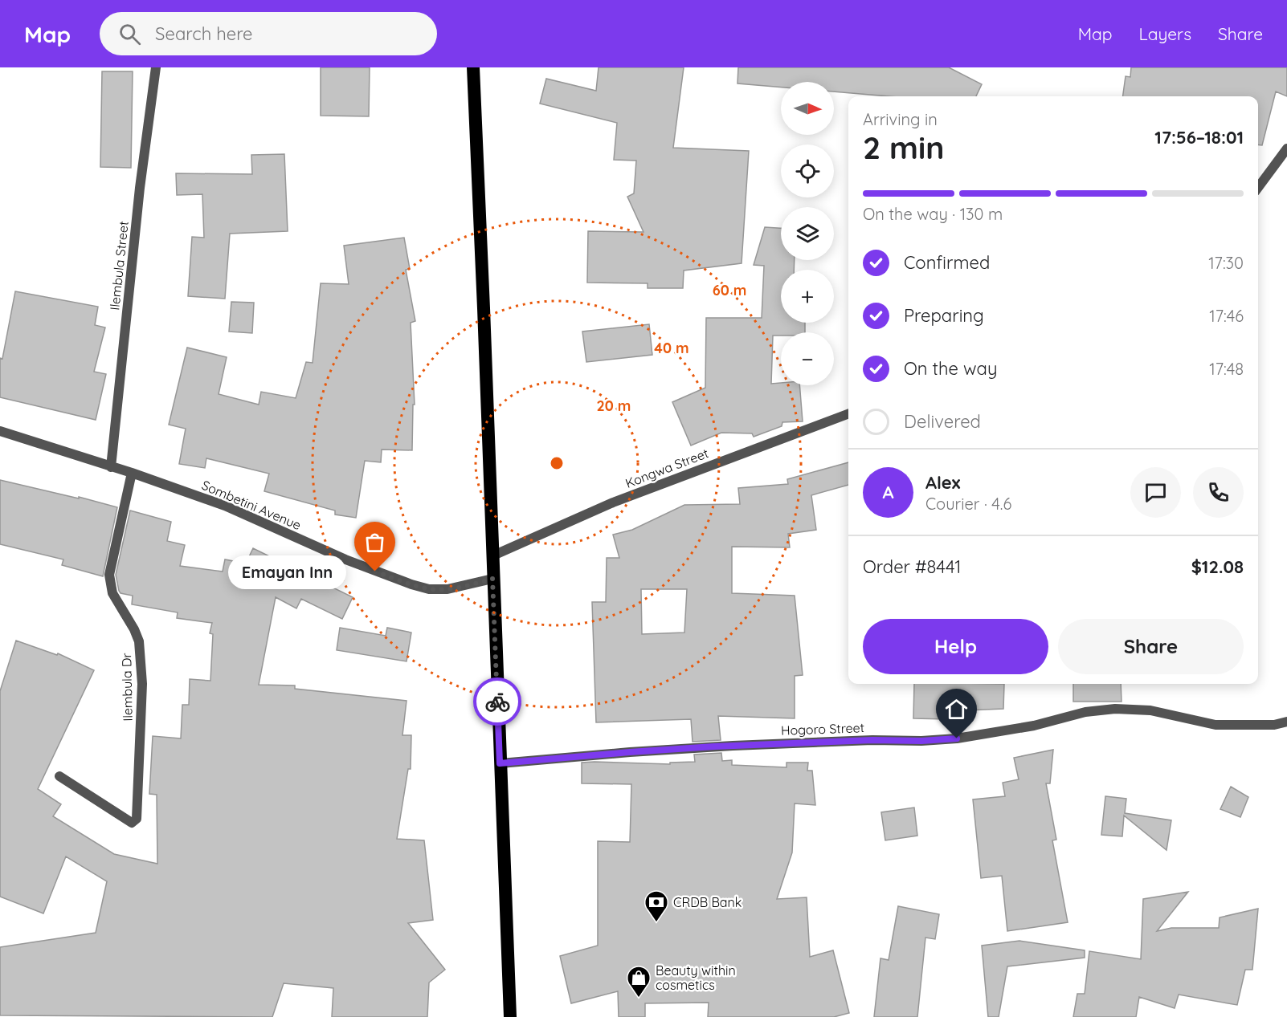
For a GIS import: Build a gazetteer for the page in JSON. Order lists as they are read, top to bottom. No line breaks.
{"streets":{"street":["Ilembula Street","Kongwa Street","Sombetini Avenue","Ilembula Dr","Hogoro Street"]},"crossings":[["Ilembula Street","Sombetini Avenue"],["Sombetini Avenue","Ilembula Dr"]],"places":{"other":["Emayan Inn"],"bank":["CRDB Bank"],"shop":["Beauty within cosmetics"]},"north":"right","page":{"header":"Map","search":"Search here","nav":["Map","Layers","Share"],"map_buttons":["+","−"],"heading":["2 min","Arriving in","17:56–18:01"],"panel":["Alex","Courier · 4.6","Order #8441","$12.08"],"bar":"On the way · 130 m","list":[["Confirmed","17:30"],["Preparing","17:46"],["On the way","17:48"],"Delivered"],"round":"A","bubble":"Emayan Inn","buttons":["Help","Share"]},"rings":["60 m","40 m","20 m"]}
